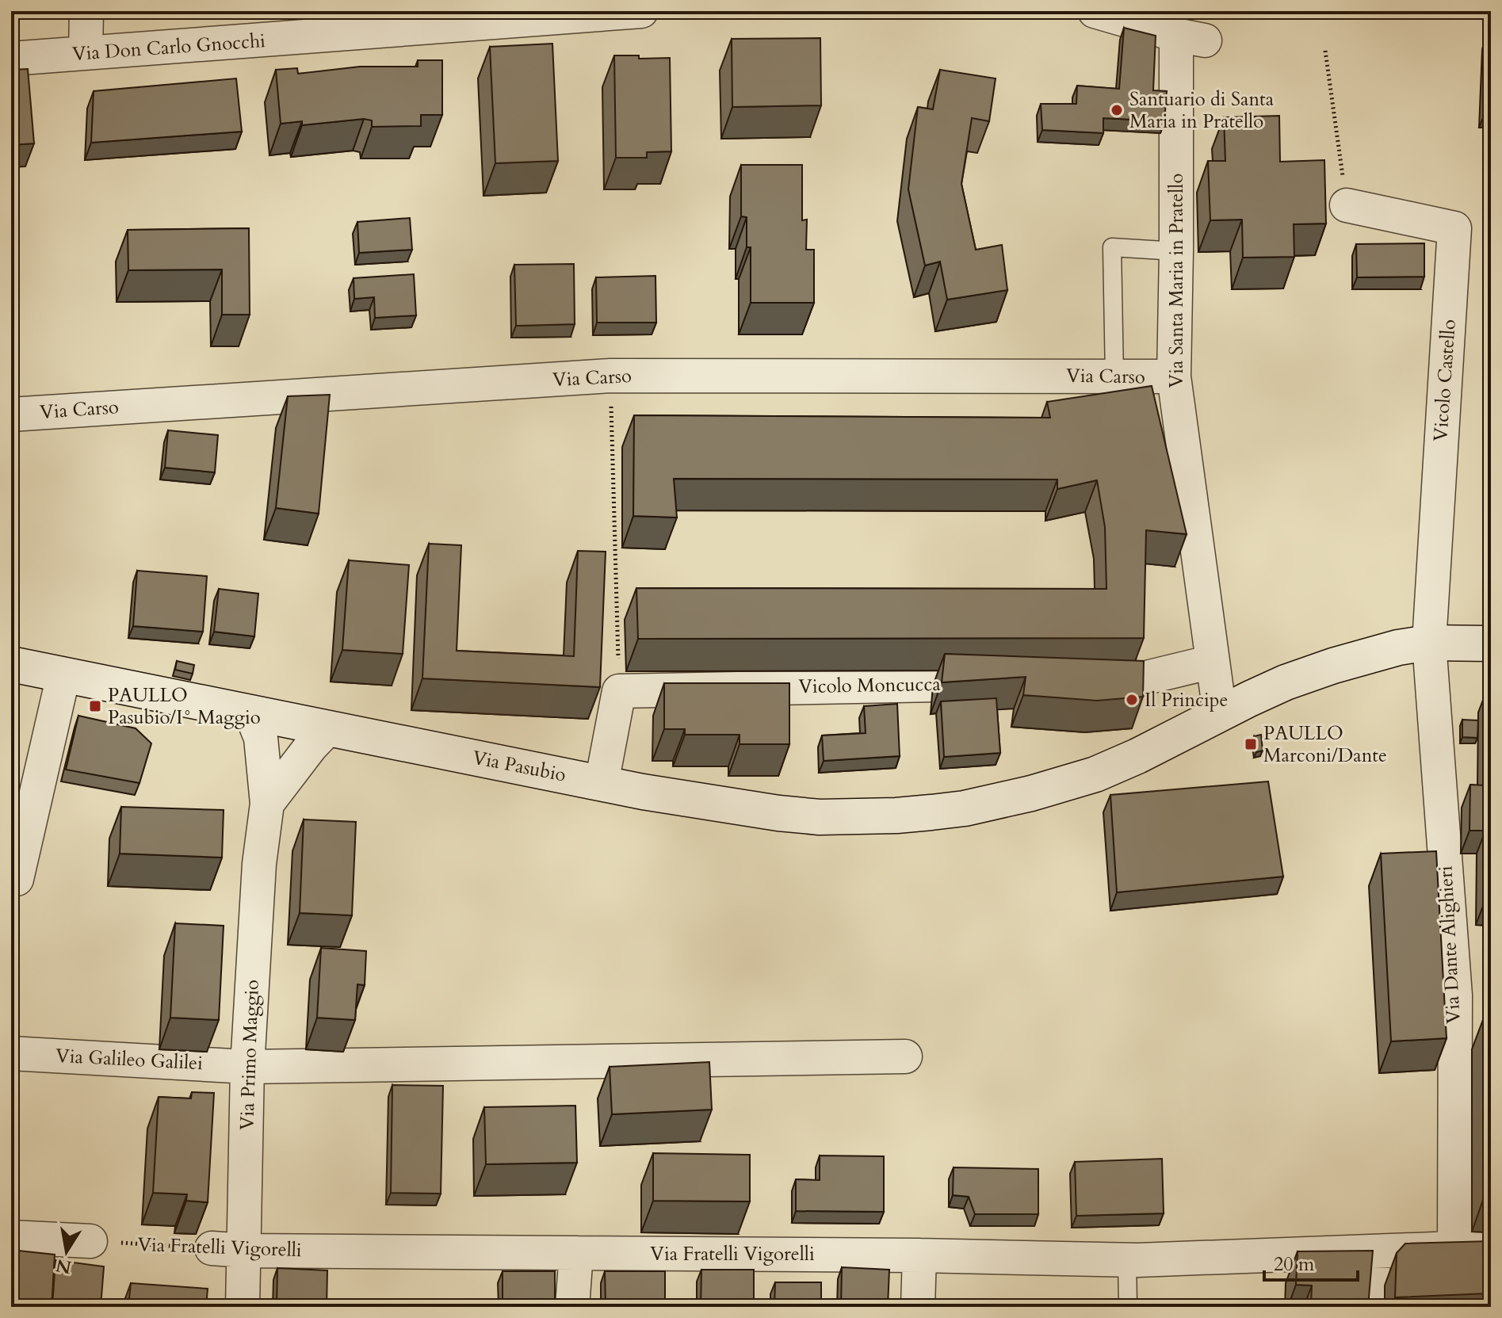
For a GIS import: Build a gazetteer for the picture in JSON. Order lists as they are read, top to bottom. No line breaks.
{"streets":{"street":["Via Don Carlo Gnocchi","Via Santa Maria in Pratello","Via Carso","Vicolo Castello","Vicolo Moncucca","Via Pasubio","Via Dante Alighieri","Via Primo Maggio","Via Galileo Galilei","Via Fratelli Vigorelli"]},"crossings":[["Via Santa Maria in Pratello","Via Carso"],["Via Santa Maria in Pratello","Via Pasubio"],["Vicolo Castello","Via Pasubio"],["Vicolo Castello","Via Dante Alighieri"],["Via Pasubio","Via Dante Alighieri"],["Via Pasubio","Via Primo Maggio"],["Via Dante Alighieri","Via Fratelli Vigorelli"],["Via Primo Maggio","Via Galileo Galilei"],["Via Primo Maggio","Via Fratelli Vigorelli"]],"places":{"other":["Santuario di Santa Maria in Pratello","Il Principe"],"transit":["PAULLO Pasubio/I° Maggio","PAULLO Marconi/Dante"]},"scale_bar":"20 m","north":"bottom"}
